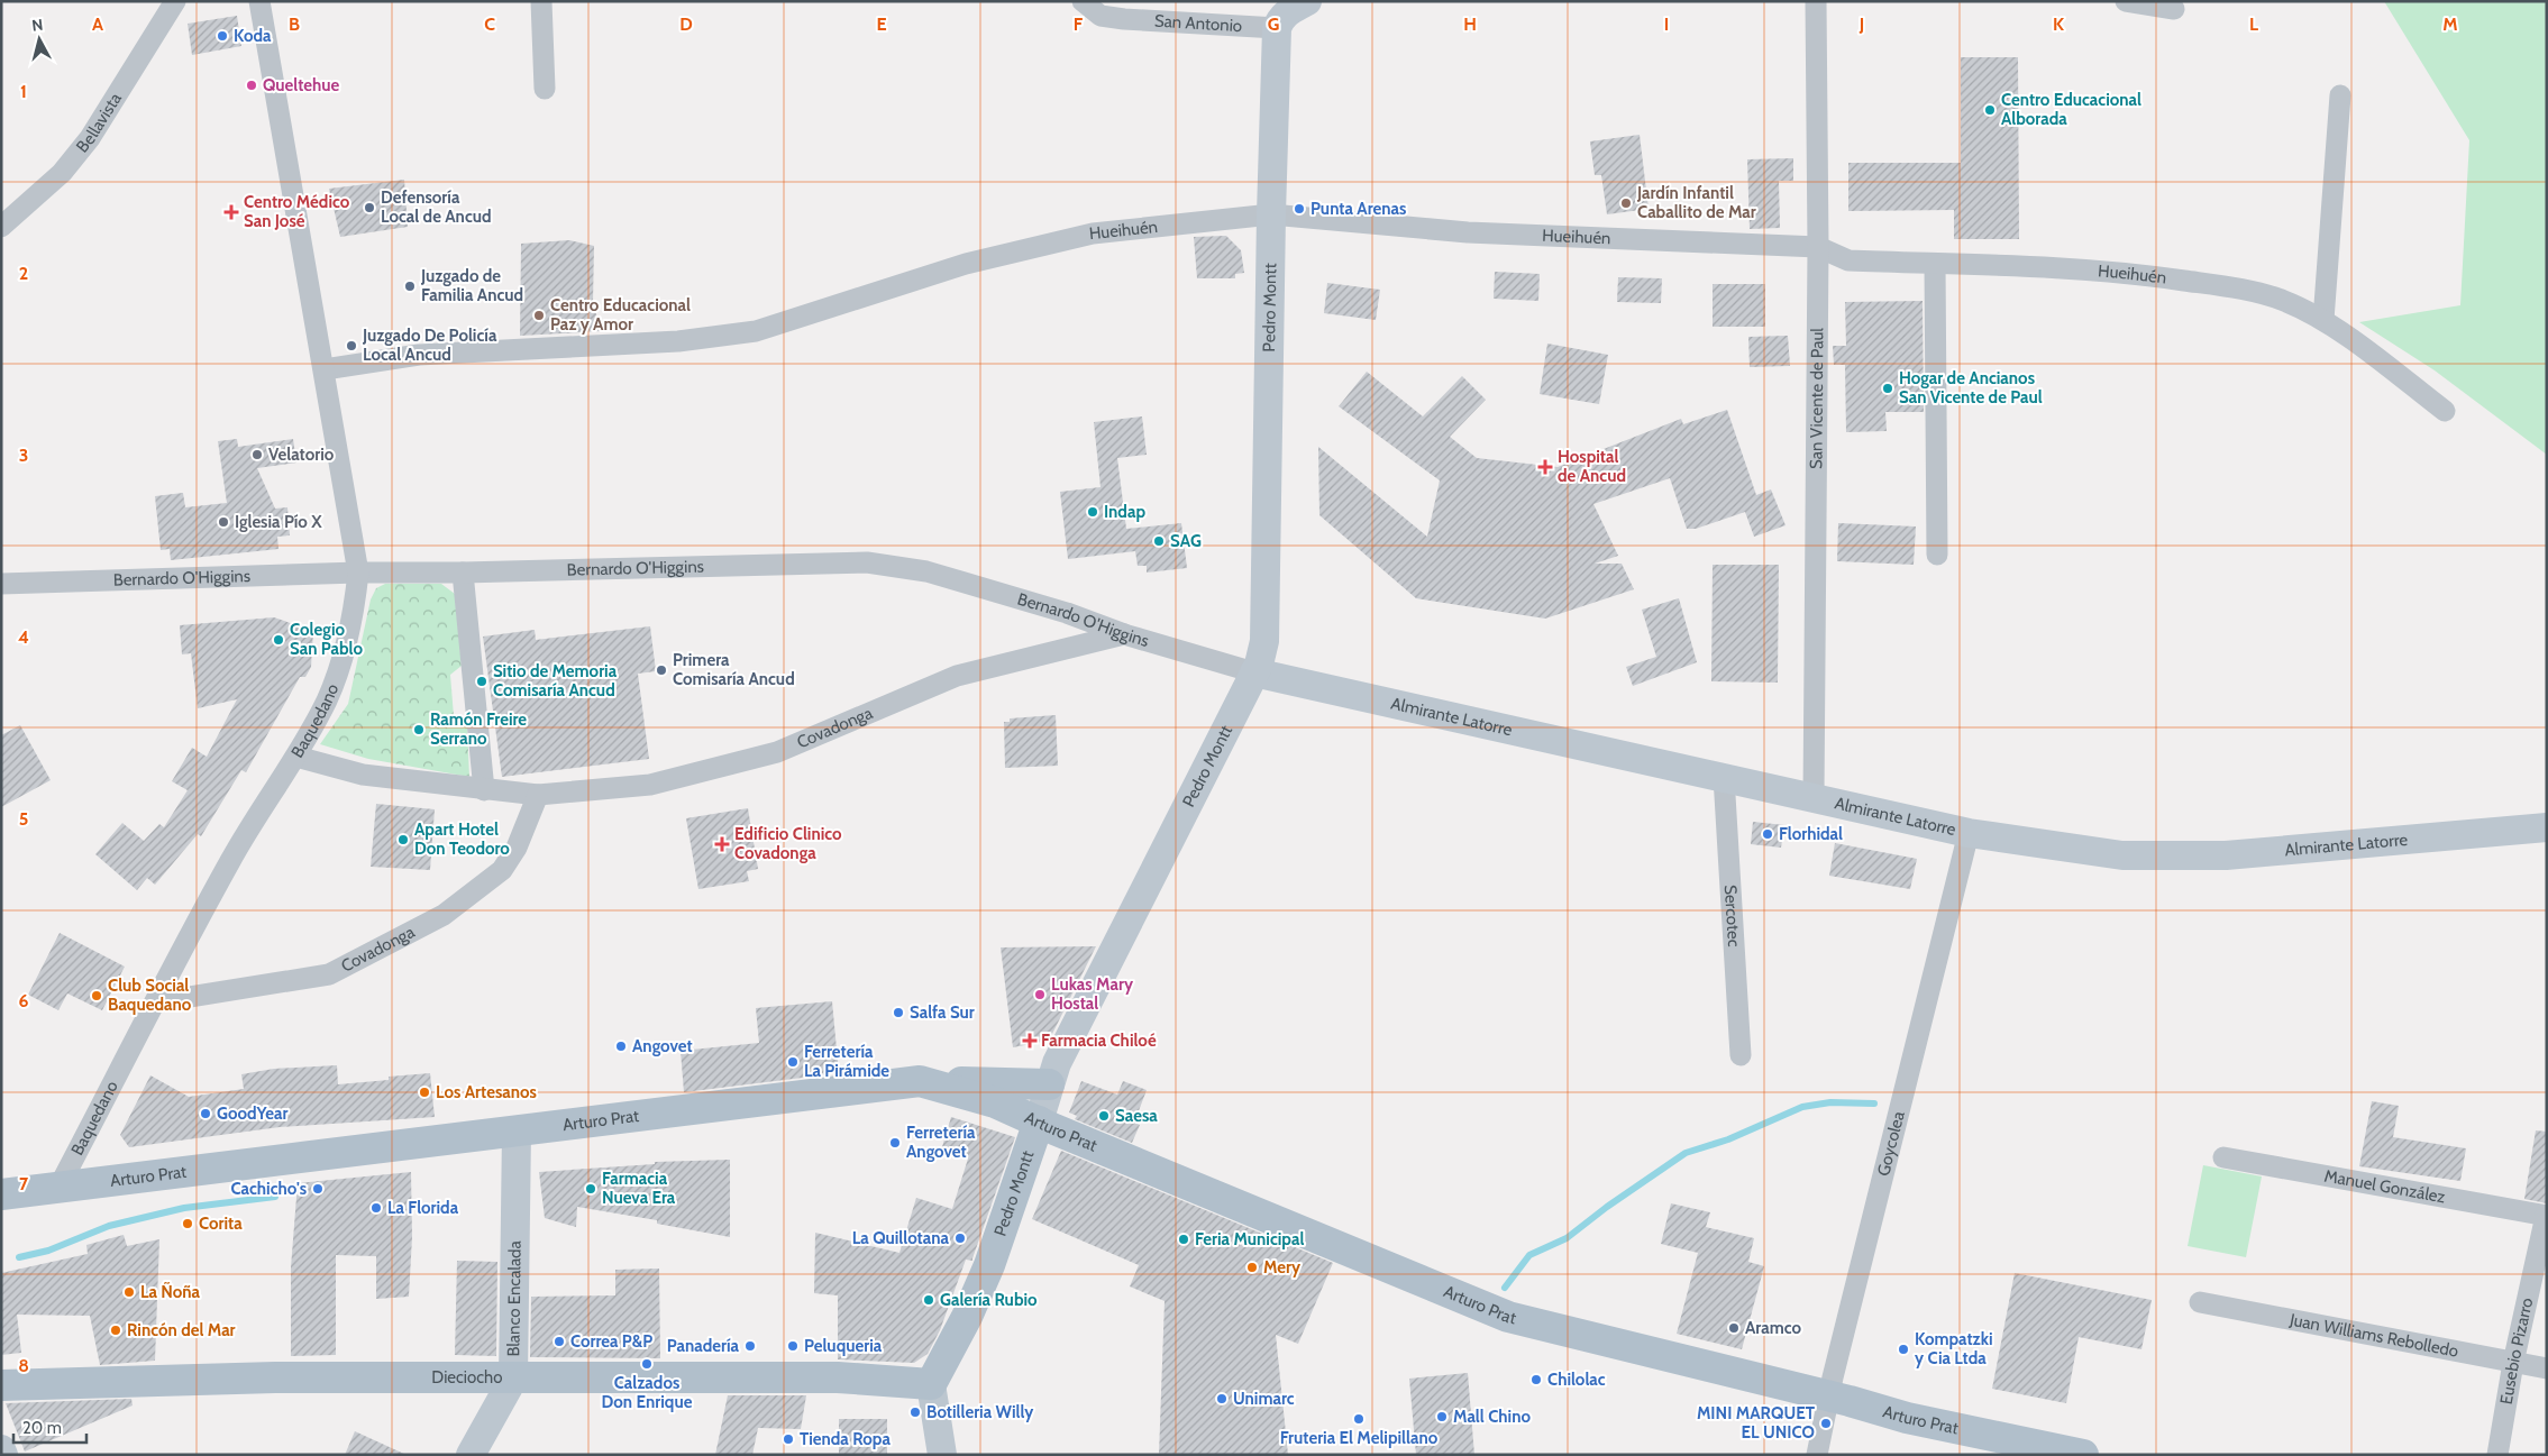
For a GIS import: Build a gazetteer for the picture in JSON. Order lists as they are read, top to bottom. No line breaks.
{"streets":{"main road":["Pedro Montt","Almirante Latorre","Arturo Prat","Blanco Encalada","Dieciocho"],"street":["San Antonio","Bellavista","Hueihuén","San Vicente de Paul","Bernardo O'Higgins","Baquedano","Covadonga","Sercotec","Goycolea","Manuel González","Juan Williams Rebolledo","Eusebio Pizarro"]},"crossings":[["San Antonio","Pedro Montt"],["Hueihuén","Pedro Montt"],["Hueihuén","San Vicente de Paul"],["Hueihuén","Baquedano"],["Pedro Montt","Bernardo O'Higgins"],["Pedro Montt","Almirante Latorre"],["Pedro Montt","Arturo Prat"],["Pedro Montt","Dieciocho"],["San Vicente de Paul","Almirante Latorre"],["Bernardo O'Higgins","Almirante Latorre"],["Bernardo O'Higgins","Baquedano"],["Bernardo O'Higgins","Covadonga"],["Almirante Latorre","Sercotec"],["Almirante Latorre","Goycolea"],["Baquedano","Covadonga"],["Baquedano","Arturo Prat"],["Arturo Prat","Goycolea"],["Arturo Prat","Blanco Encalada"],["Manuel González","Eusebio Pizarro"],["Blanco Encalada","Dieciocho"],["Juan Williams Rebolledo","Eusebio Pizarro"]],"places":{"other":["Koda","Queltehue","Centro Educacional Alborada","Jardín Infantil Caballito de Mar","Defensoría Local de Ancud","Punta Arenas","Juzgado de Familia Ancud","Centro Educacional Paz y Amor","Juzgado De Policía Local Ancud","Hogar de Ancianos San Vicente de Paul","Velatorio","Indap","Iglesia Pío X","SAG","Colegio San Pablo","Primera Comisaría Ancud","Sitio de Memoria Comisaría Ancud","Ramón Freire Serrano","Florhidal","Apart Hotel Don Teodoro","Lukas Mary Hostal","Club Social Baquedano","Salfa Sur","Angovet","Ferretería La Pirámide","Los Artesanos","GoodYear","Saesa","Ferretería Angovet","Cachicho's","Farmacia Nueva Era","La Florida","Corita","La Quillotana","Feria Municipal","Mery","La Ñoña","Galería Rubio","Aramco","Rincón del Mar","Correa P&P","Panadería","Peluqueria","Kompatzki y Cia Ltda","Calzados Don Enrique","Chilolac","Unimarc","Botilleria Willy","Mall Chino","Fruteria El Melipillano","MINI MARQUET EL UNICO","Tienda Ropa"],"health":["Centro Médico San José","Hospital de Ancud","Edificio Clinico Covadonga","Farmacia Chiloé"]},"scale_bar":"20 m","north":"top","grid":{"columns":["A","B","C","D","E","F","G","H","I","J","K","L","M"],"rows":["1","2","3","4","5","6","7","8"]}}
